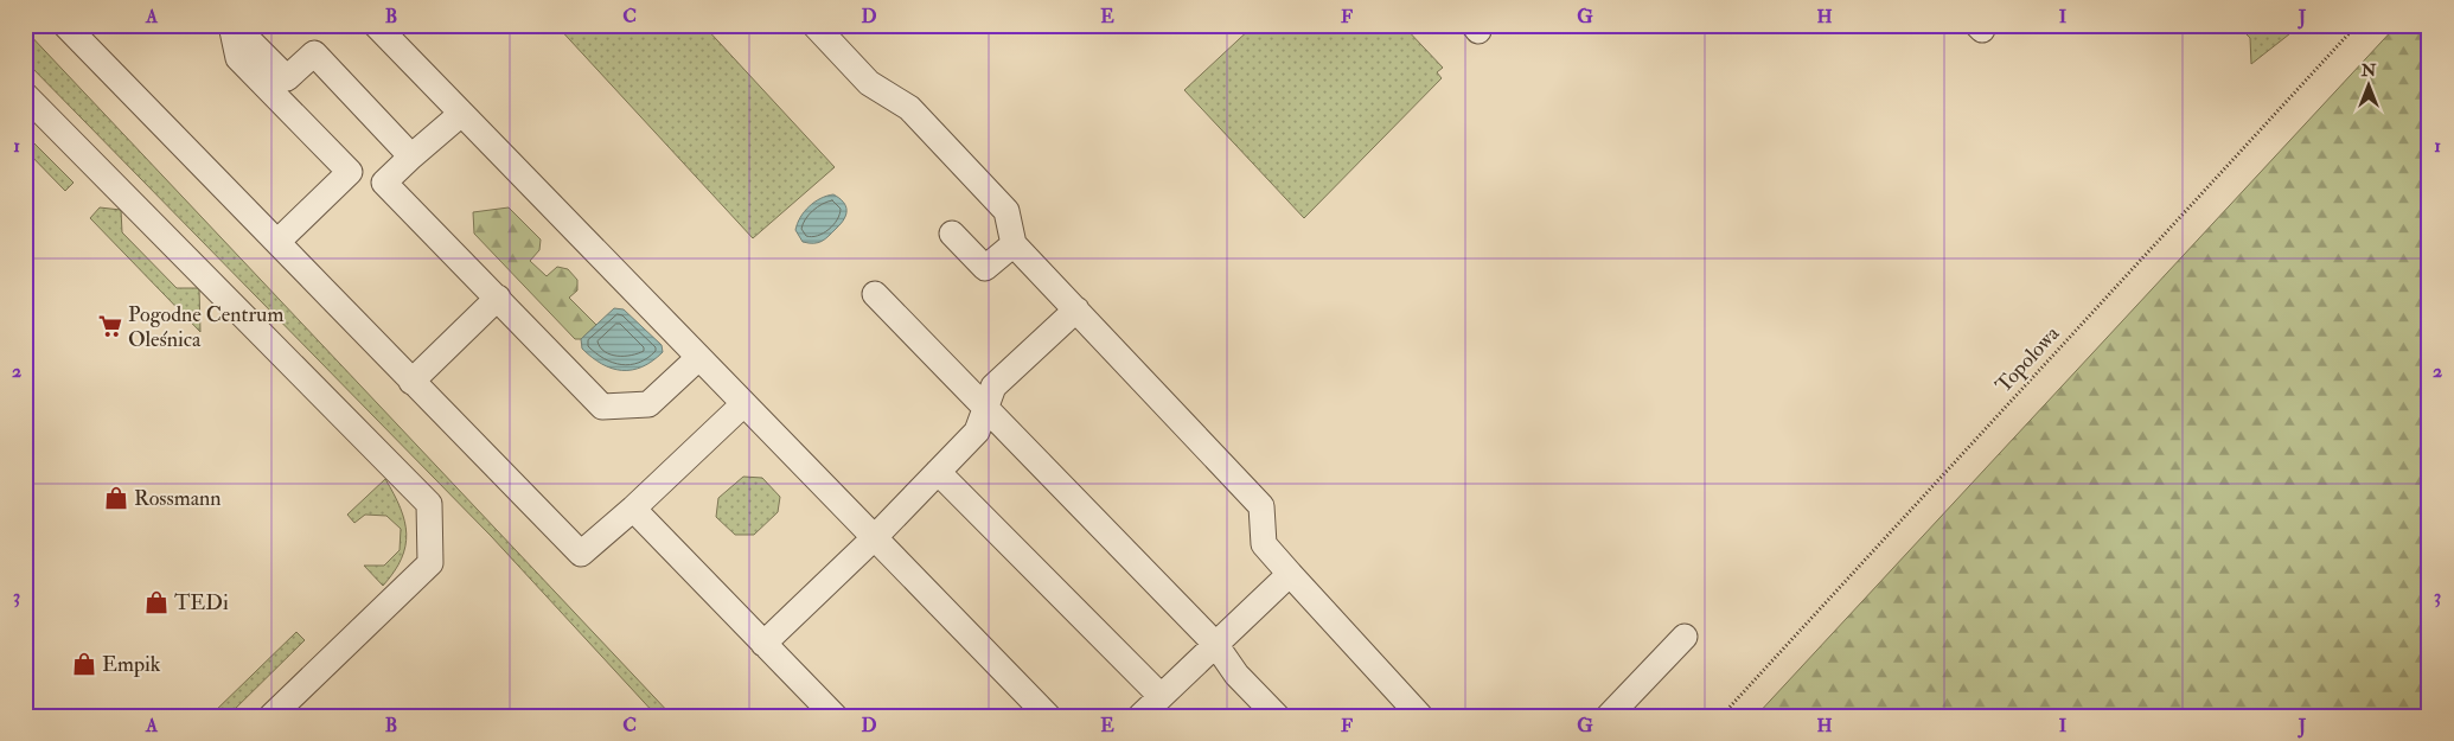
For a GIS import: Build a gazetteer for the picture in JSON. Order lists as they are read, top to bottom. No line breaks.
{"streets":{"path":["Topolowa"]},"places":{"supermarket":["Pogodne Centrum Oleśnica"],"shop":["Rossmann","TEDi","Empik"]},"north":"top","grid":{"columns":["A","B","C","D","E","F","G","H","I","J"],"rows":["1","2","3"]}}
